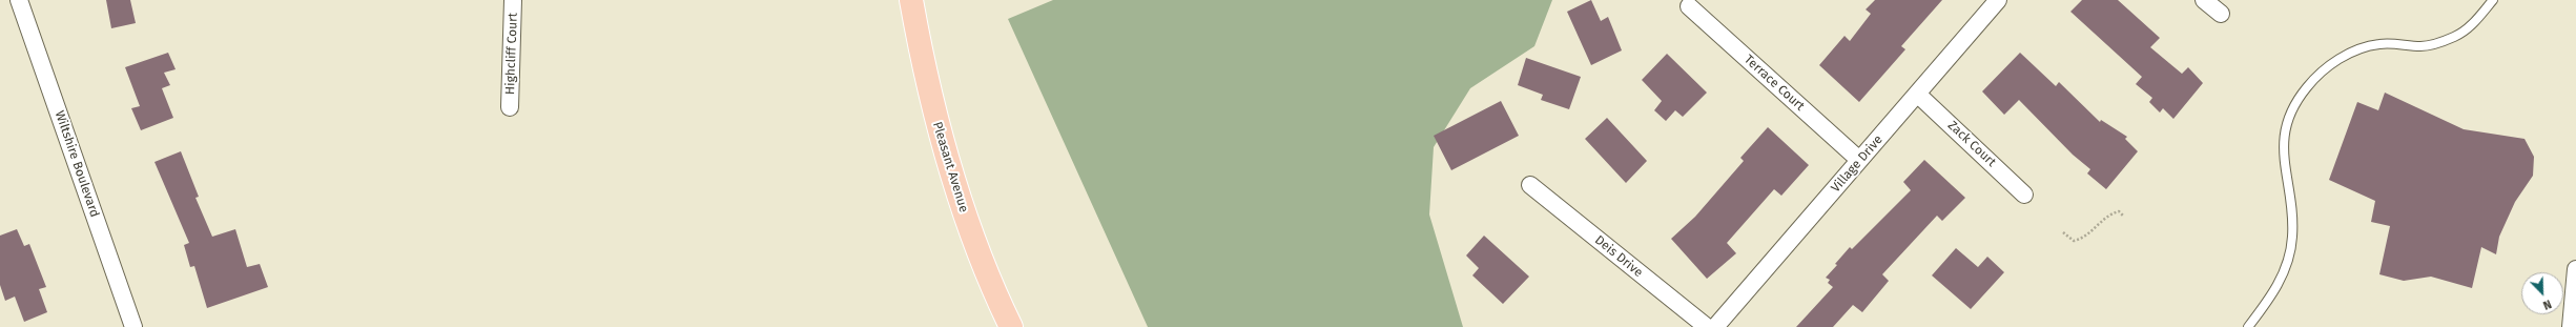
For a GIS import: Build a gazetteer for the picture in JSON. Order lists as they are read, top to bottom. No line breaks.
{"streets":{"main road":["Pleasant Avenue"],"street":["Highcliff Court","Terrace Court","Zack Court","Wiltshire Boulevard","Village Drive","Deis Drive"]},"crossings":[["Terrace Court","Village Drive"],["Zack Court","Village Drive"]],"north":"bottom right"}
